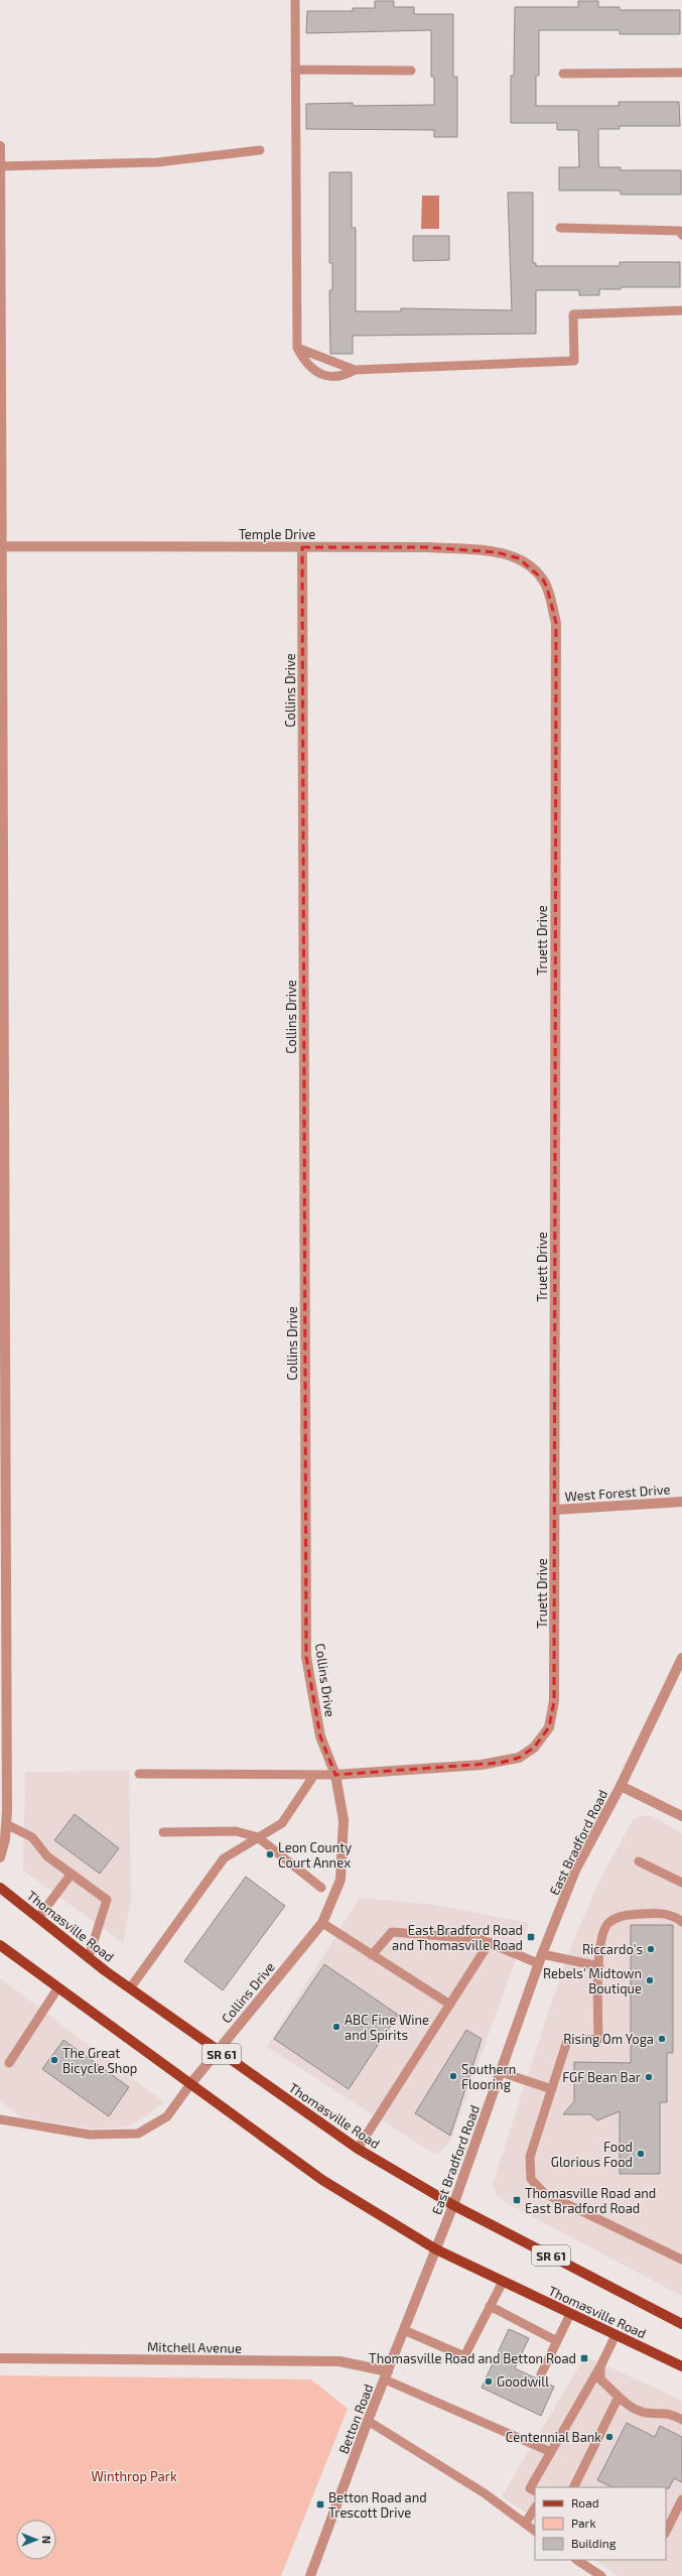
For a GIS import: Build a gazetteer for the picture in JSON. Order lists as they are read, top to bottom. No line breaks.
{"streets":{"main road":["Thomasville Road","SR 61"],"street":["Temple Drive","Collins Drive","Truett Drive","West Forest Drive","East Bradford Road","Mitchell Avenue","Betton Road"]},"crossings":[["Temple Drive","Collins Drive"],["Temple Drive","Truett Drive"],["Collins Drive","Truett Drive"],["Collins Drive","Thomasville Road"],["Truett Drive","West Forest Drive"],["East Bradford Road","Thomasville Road"],["East Bradford Road","Betton Road"],["Thomasville Road","Betton Road"],["Mitchell Avenue","Betton Road"]],"parks":["Winthrop Park"],"places":{"other":["Leon County Court Annex","Riccardo's","Rebels' Midtown Boutique","ABC Fine Wine and Spirits","Rising Om Yoga","The Great Bicycle Shop","Southern Flooring","FGF Bean Bar","Food Glorious Food","Goodwill","Centennial Bank"],"transit":["East Bradford Road and Thomasville Road","Thomasville Road and East Bradford Road","Thomasville Road and Betton Road","Betton Road and Trescott Drive"]},"legend":["Road","Park","Building"],"north":"right"}
